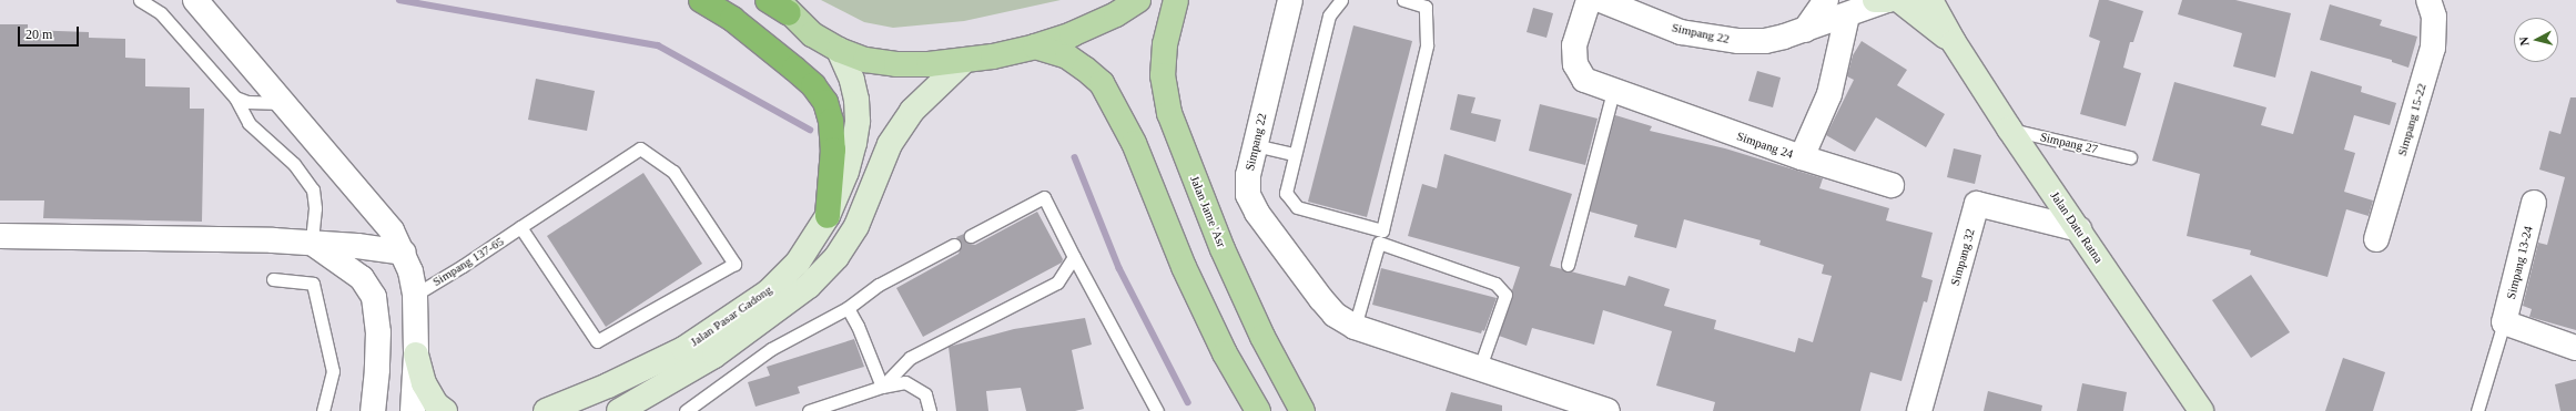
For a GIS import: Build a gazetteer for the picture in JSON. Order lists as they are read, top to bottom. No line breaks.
{"streets":{"main road":["Jalan Jame 'Asr"],"street":["Simpang 22","Simpang 15-22","Simpang 24","Jalan Datu Ratna","Simpang 32","Simpang 13-24","Jalan Pasar Gadong"],"lane":["Simpang 27","Simpang 137-65"]},"crossings":[["Simpang 22","Simpang 24"],["Simpang 27","Jalan Datu Ratna"],["Jalan Datu Ratna","Simpang 32"]],"scale_bar":"20 m","north":"left"}
